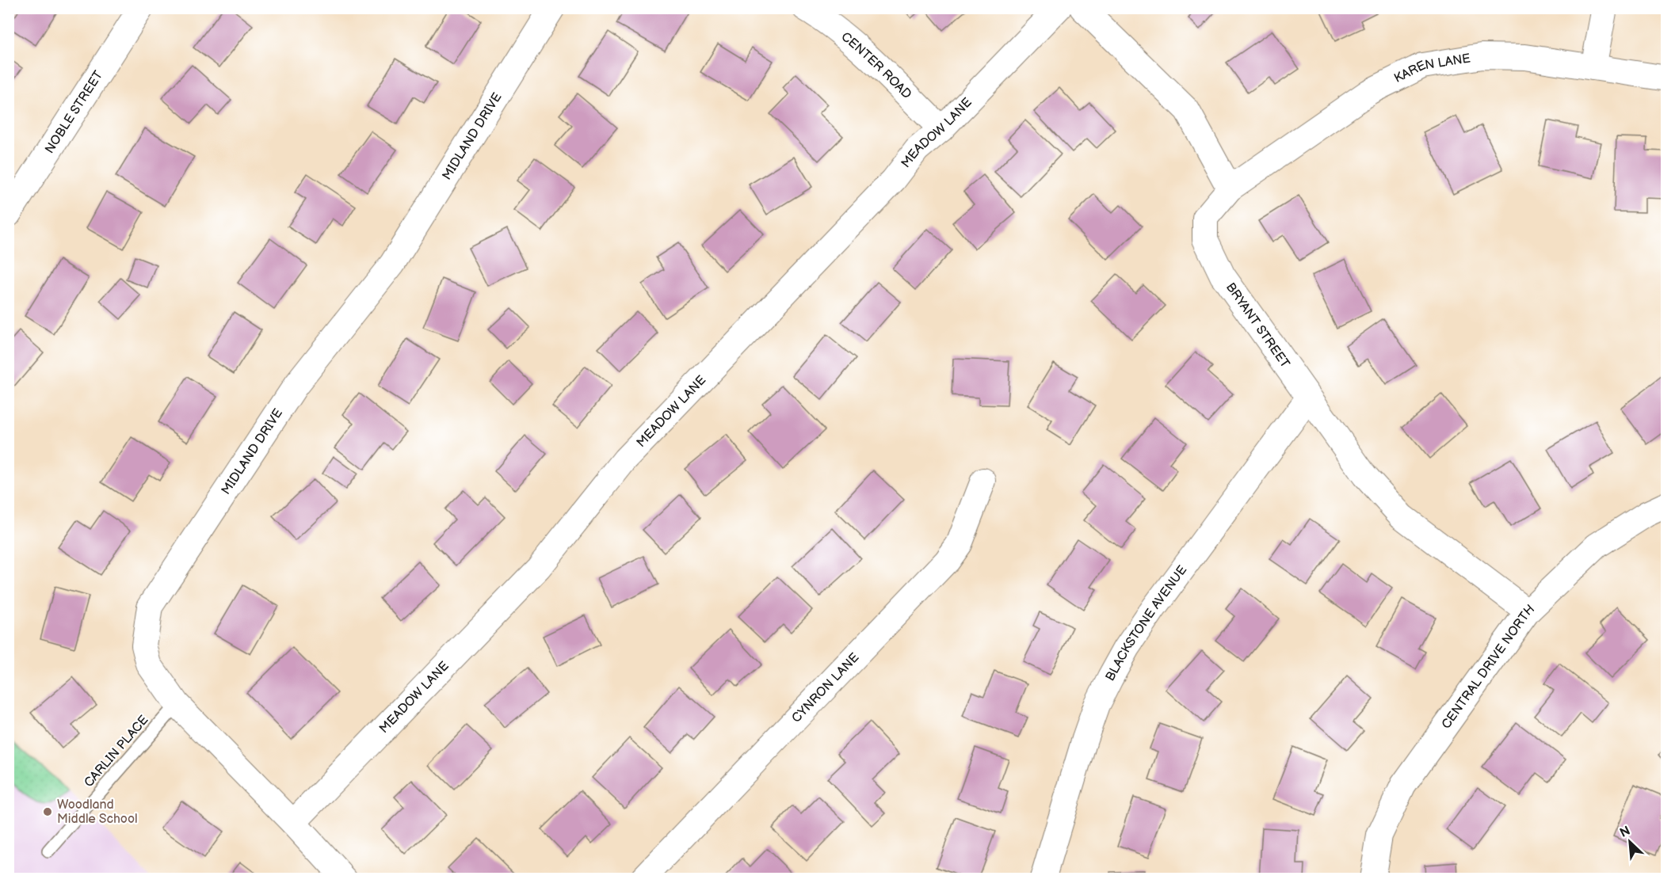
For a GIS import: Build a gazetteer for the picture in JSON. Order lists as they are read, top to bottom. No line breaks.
{"streets":{"street":["CENTER ROAD","KAREN LANE","NOBLE STREET","MEADOW LANE","MIDLAND DRIVE","BRYANT STREET","BLACKSTONE AVENUE","CENTRAL DRIVE NORTH","CYNRON LANE"],"lane":["CARLIN PLACE"]},"crossings":[["CENTER ROAD","MEADOW LANE"],["KAREN LANE","BRYANT STREET"],["MEADOW LANE","MIDLAND DRIVE"],["MIDLAND DRIVE","CARLIN PLACE"],["BRYANT STREET","BLACKSTONE AVENUE"],["BRYANT STREET","CENTRAL DRIVE NORTH"]],"places":["Woodland Middle School"],"north":"top left"}
